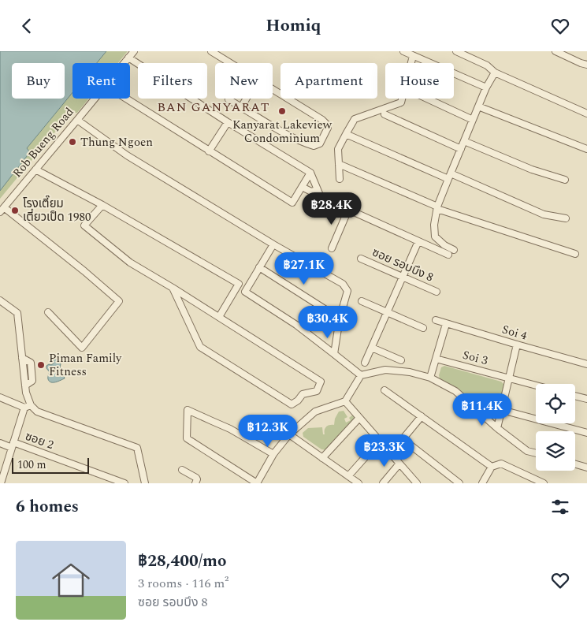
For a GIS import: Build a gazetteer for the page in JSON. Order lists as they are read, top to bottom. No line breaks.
{"streets":{"street":["Rob Bueng Road","ซอย รอบบึง 8","Soi 4","Soi 3","ซอย 2"]},"districts":["BAN GANYARAT"],"places":["Kanyarat Lakeview Condominium","Thung Ngoen","โรงเตี๊ยม เตี๋ยวเป็ด 1980","Piman Family Fitness"],"scale_bar":"100 m","page":{"header":"Homiq","chip":["Buy","Rent","Filters","New","Apartment","House"],"price":["฿28.4K","฿27.1K","฿30.4K","฿11.4K","฿12.3K","฿23.3K"],"scale":"100 m","heading":"6 homes","list":[{"name":"฿28,400/mo","note":"3 rooms · 116 m² · ซอย รอบบึง 8"}]}}
